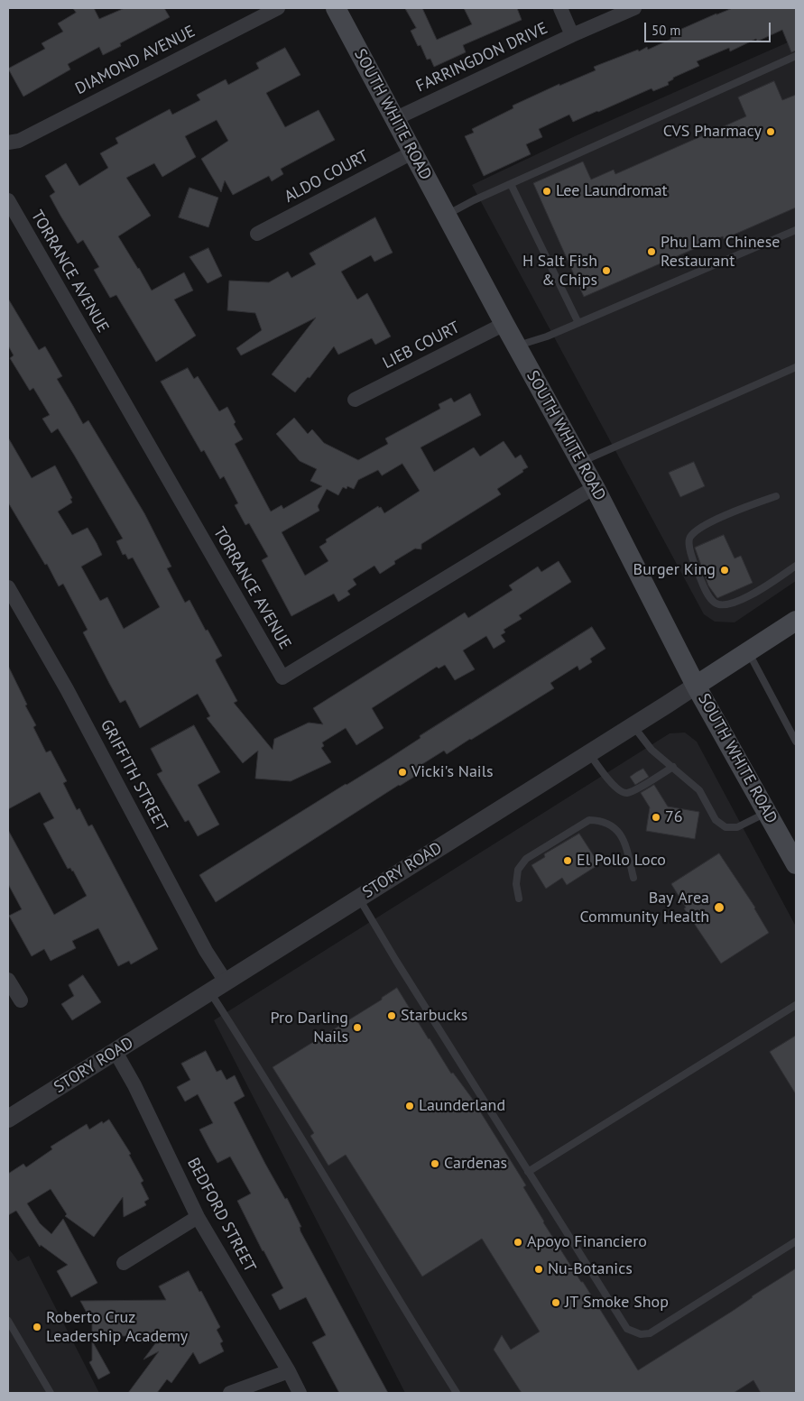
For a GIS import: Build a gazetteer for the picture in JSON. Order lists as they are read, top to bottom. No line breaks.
{"streets":{"main road":["SOUTH WHITE ROAD","STORY ROAD"],"street":["FARRINGDON DRIVE","DIAMOND AVENUE","ALDO COURT","TORRANCE AVENUE","LIEB COURT","GRIFFITH STREET","BEDFORD STREET"]},"crossings":[["FARRINGDON DRIVE","SOUTH WHITE ROAD"],["SOUTH WHITE ROAD","ALDO COURT"],["SOUTH WHITE ROAD","TORRANCE AVENUE"],["SOUTH WHITE ROAD","LIEB COURT"],["SOUTH WHITE ROAD","STORY ROAD"],["GRIFFITH STREET","STORY ROAD"],["STORY ROAD","BEDFORD STREET"]],"places":["CVS Pharmacy","Lee Laundromat","Phu Lam Chinese Restaurant","H Salt Fish & Chips","Burger King","Vicki's Nails","76","El Pollo Loco","Bay Area Community Health","Starbucks","Pro Darling Nails","Launderland","Cardenas","Apoyo Financiero","Nu-Botanics","JT Smoke Shop","Roberto Cruz Leadership Academy"],"scale_bar":"50 m"}
